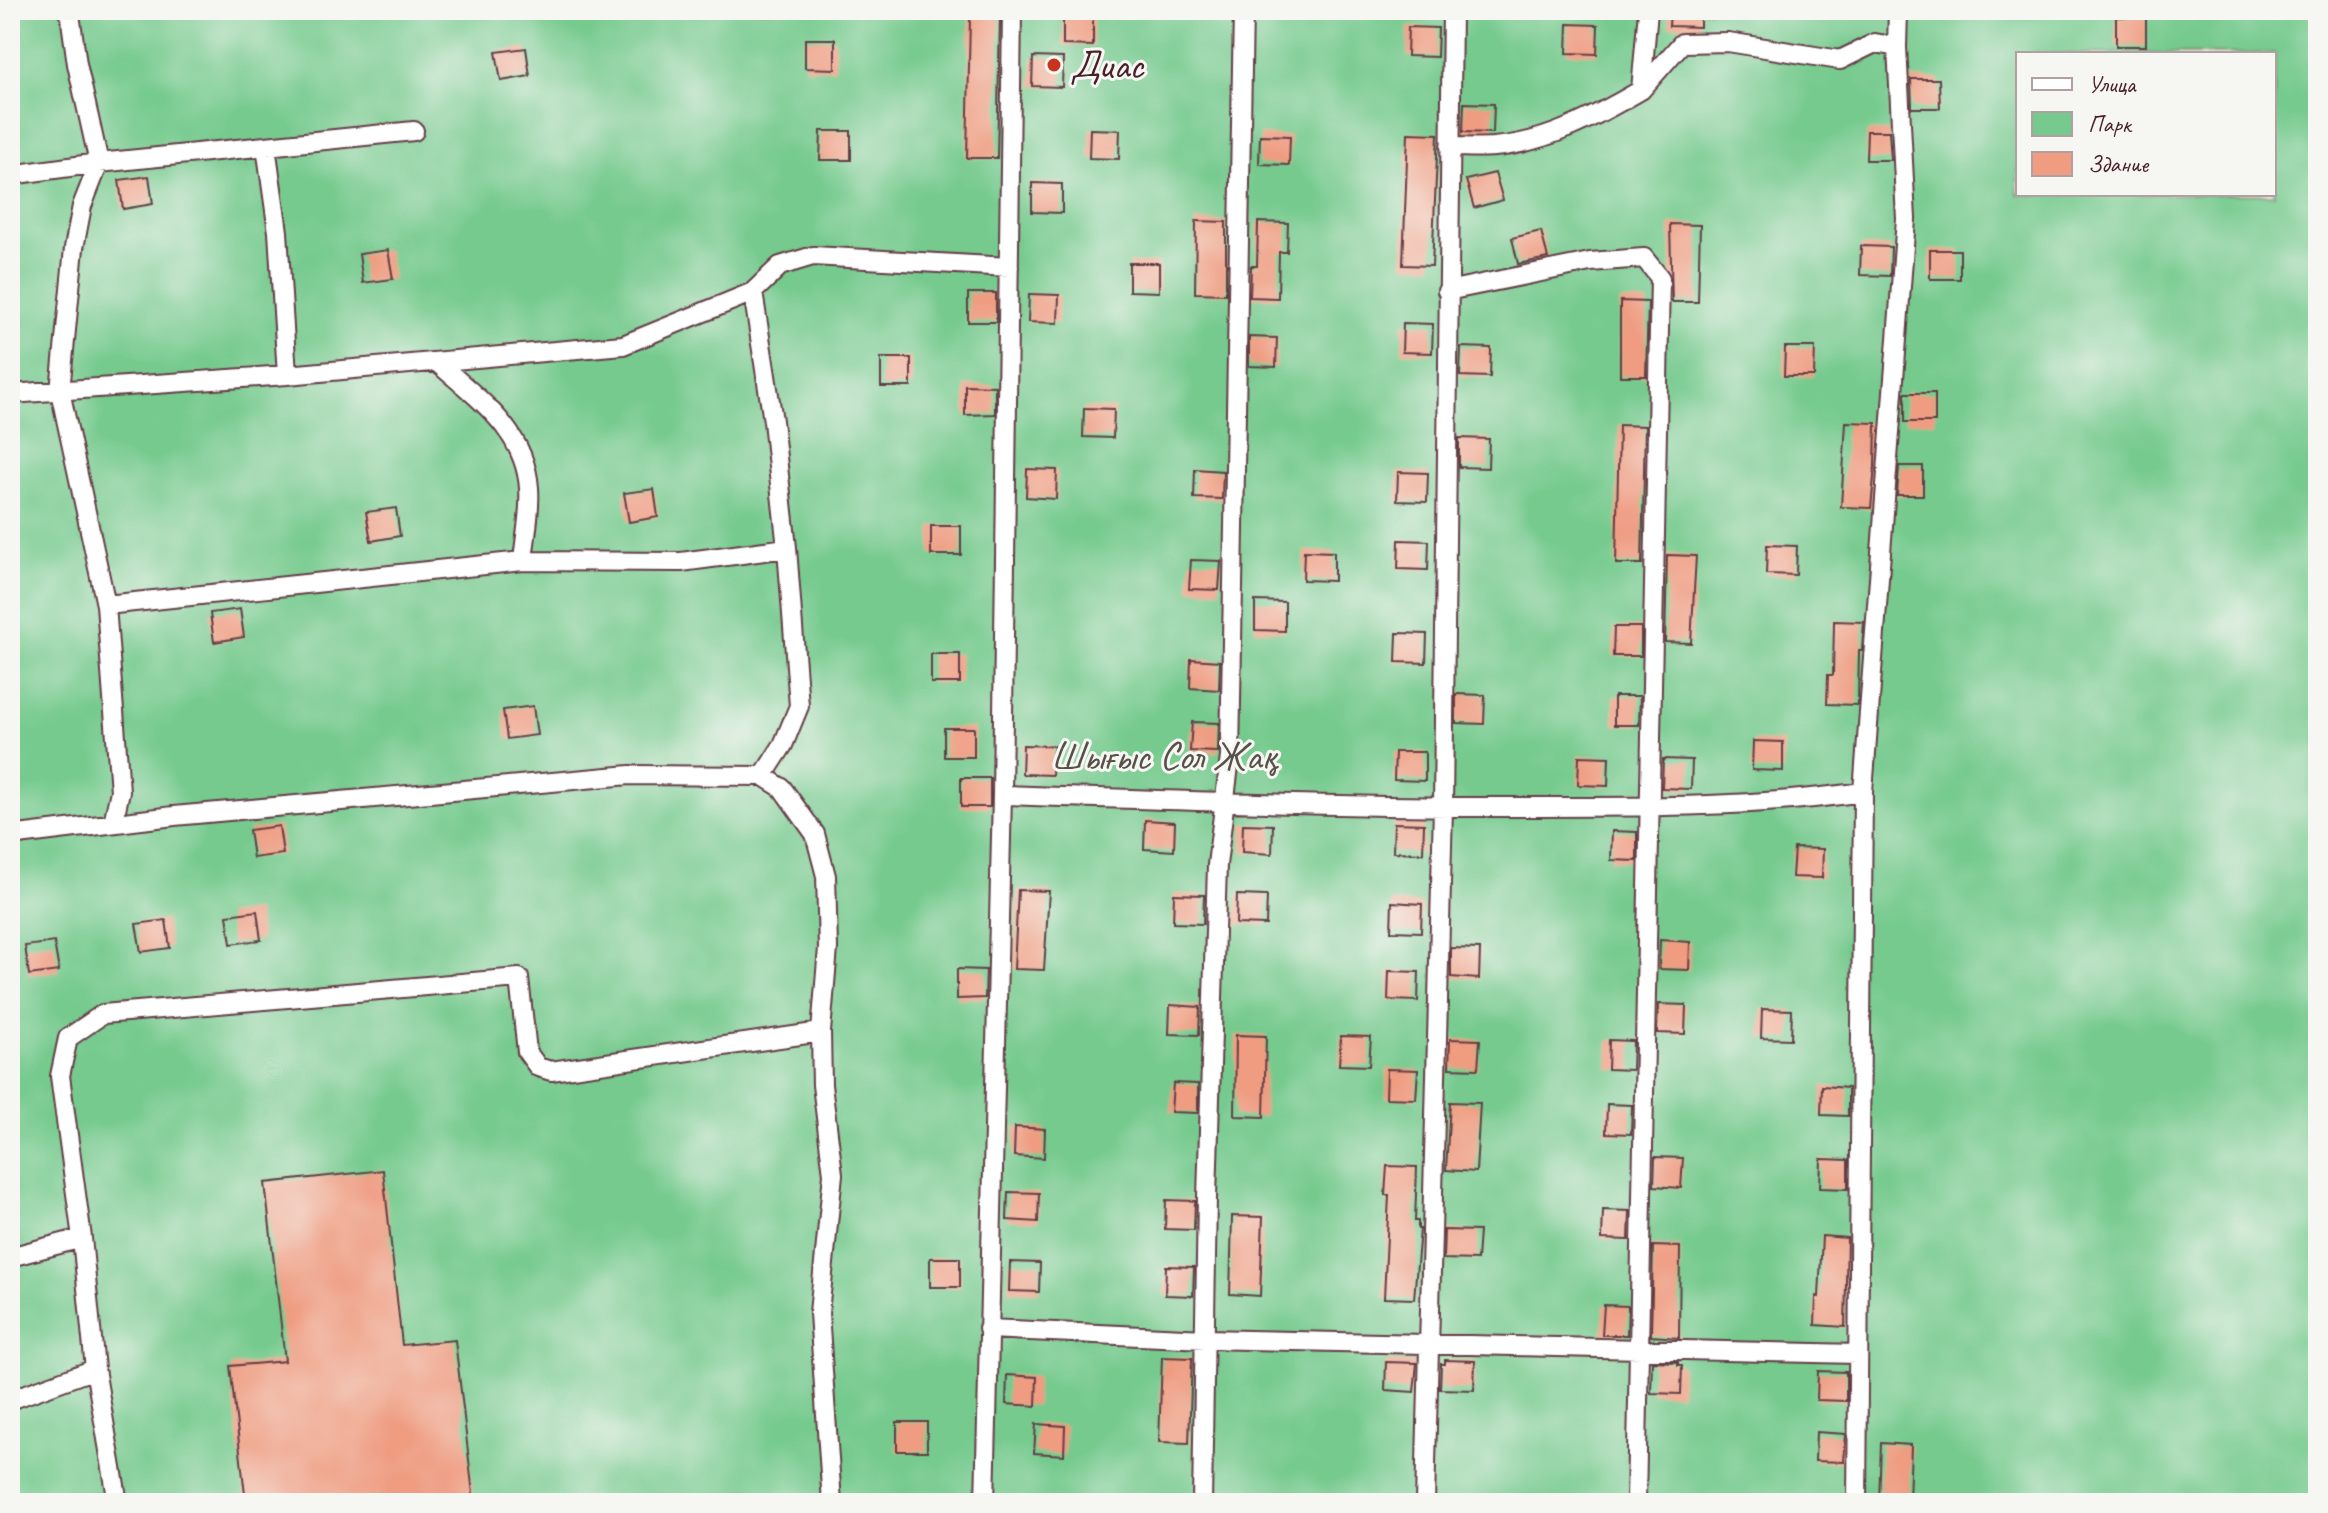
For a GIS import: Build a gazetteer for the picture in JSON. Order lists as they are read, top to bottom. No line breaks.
{"parks":["Шығыс Сол Жақ"],"places":["Диас"],"legend":["Улица","Парк","Здание"]}
